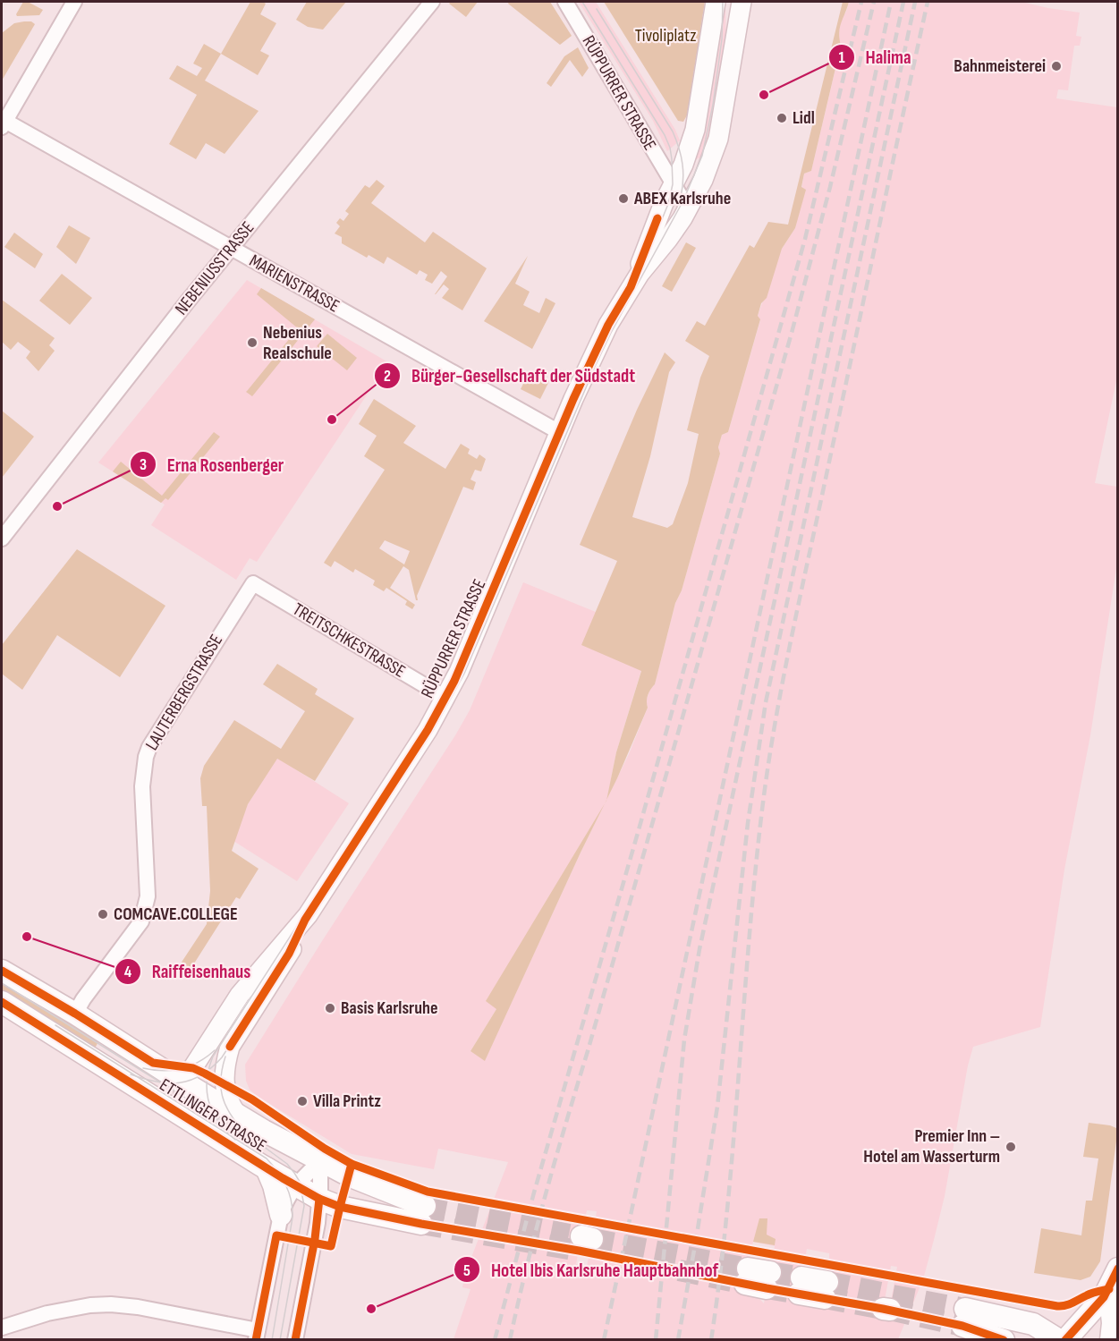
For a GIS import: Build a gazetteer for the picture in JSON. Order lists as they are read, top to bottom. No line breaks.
{"streets":{"main road":["ETTLINGER STRASSE"],"street":["RÜPPURRER STRASSE","NEBENIUSSTRASSE","MARIENSTRASSE","TREITSCHKESTRASSE","LAUTERBERGSTRASSE"]},"crossings":[["RÜPPURRER STRASSE","MARIENSTRASSE"],["RÜPPURRER STRASSE","TREITSCHKESTRASSE"],["RÜPPURRER STRASSE","ETTLINGER STRASSE"],["NEBENIUSSTRASSE","MARIENSTRASSE"],["TREITSCHKESTRASSE","LAUTERBERGSTRASSE"],["LAUTERBERGSTRASSE","ETTLINGER STRASSE"]],"parks":["Tivoliplatz"],"places":["Bahnmeisterei","Halima","Lidl","ABEX Karlsruhe","Nebenius Realschule","Bürger-Gesellschaft der Südstadt","Erna Rosenberger","COMCAVE.COLLEGE","Raiffeisenhaus","Basis Karlsruhe","Villa Printz","Premier Inn – Hotel am Wasserturm","Hotel Ibis Karlsruhe Hauptbahnhof"]}
